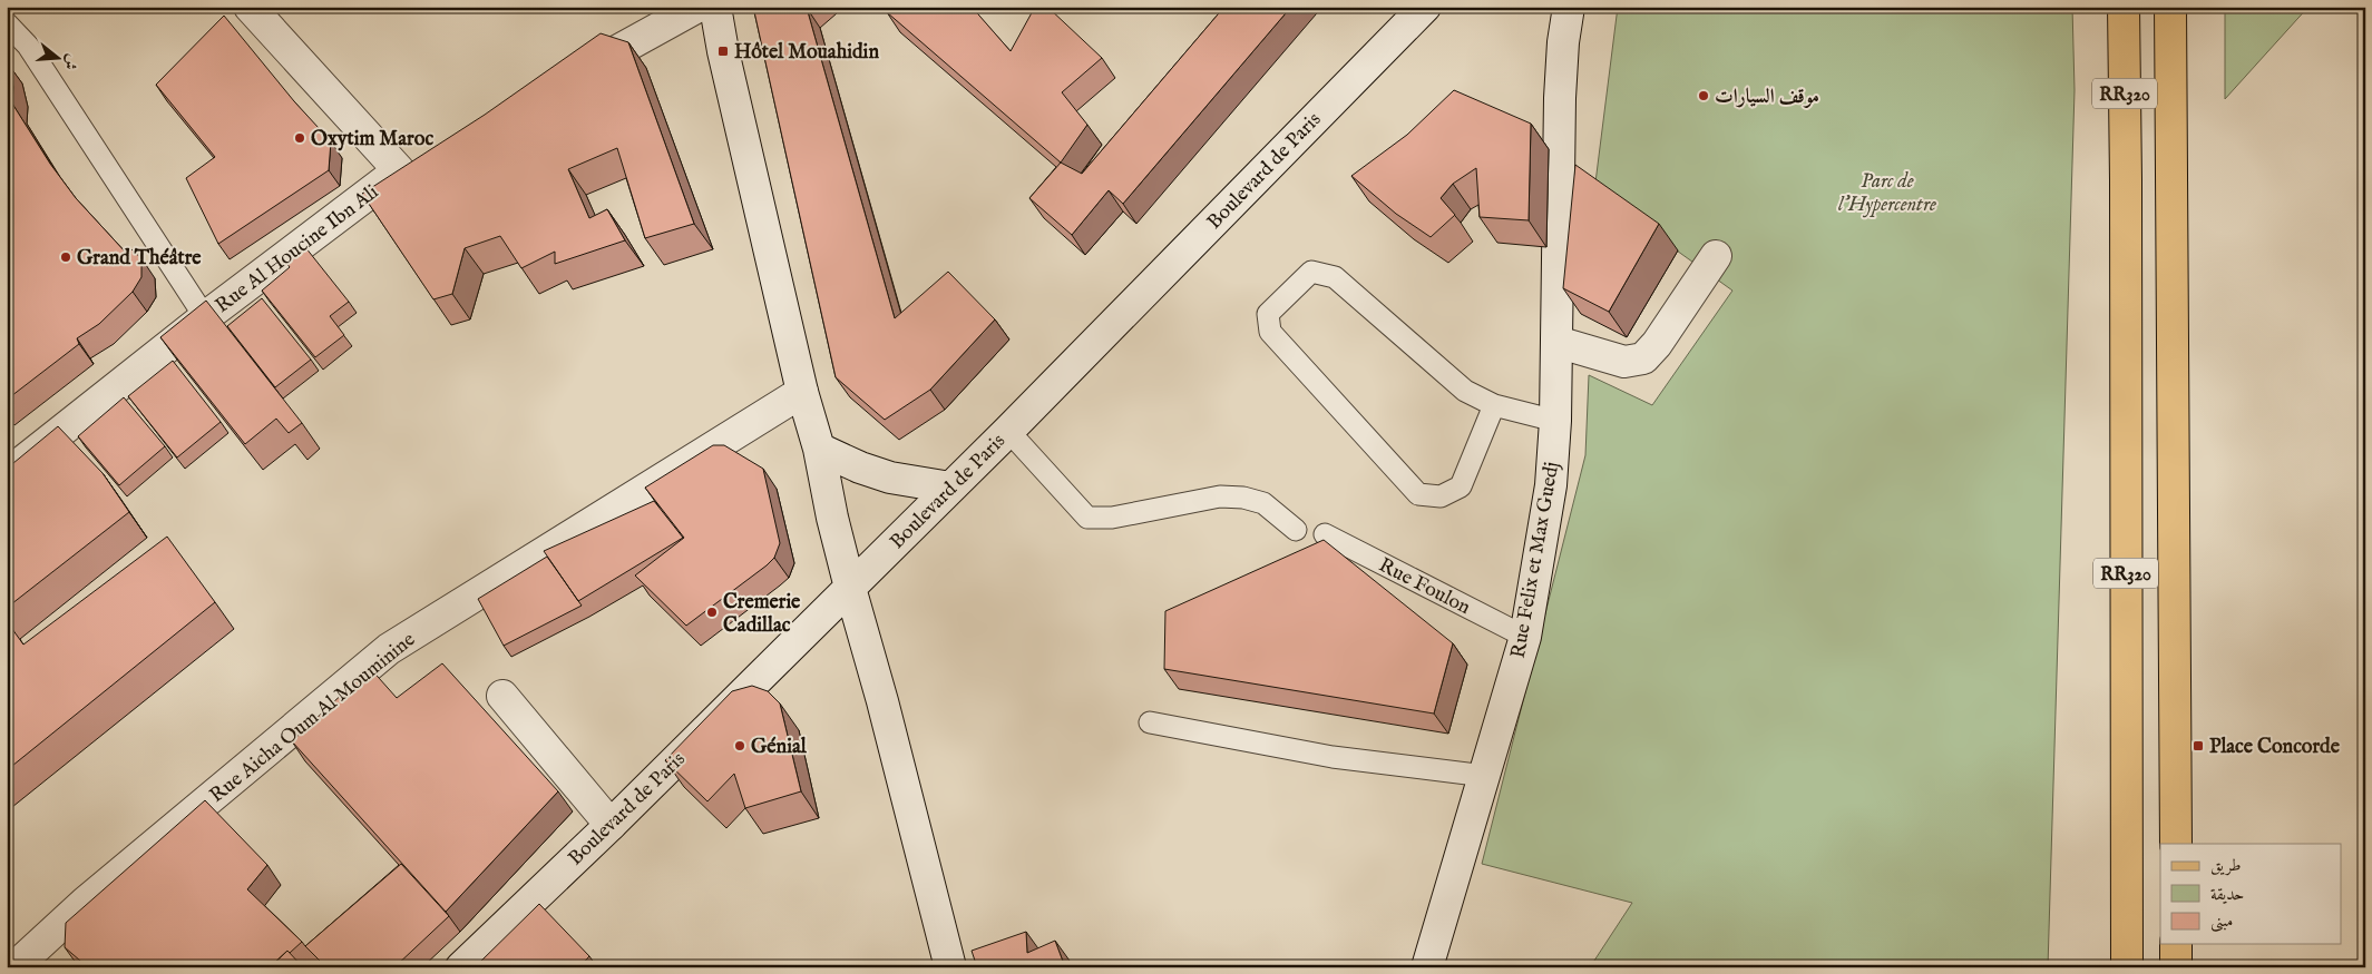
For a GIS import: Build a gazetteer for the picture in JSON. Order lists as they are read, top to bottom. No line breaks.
{"streets":{"main road":["RR320","Boulevard de Paris","Rue Al Houcine Ibn Ali","Rue Felix et Max Guedj","Rue Aicha Oum Al Mouminine"],"lane":["Rue Foulon"]},"crossings":[["Rue Felix et Max Guedj","Rue Foulon"]],"parks":["Parc de l'Hypercentre"],"places":{"transit":["Hôtel Mouahidin","Place Concorde"],"other":["موقف السيارات","Oxytim Maroc","Grand Théâtre","Cremerie Cadillac","Génial"]},"legend":["طريق","حديقة","مبنى"],"north":"right"}
